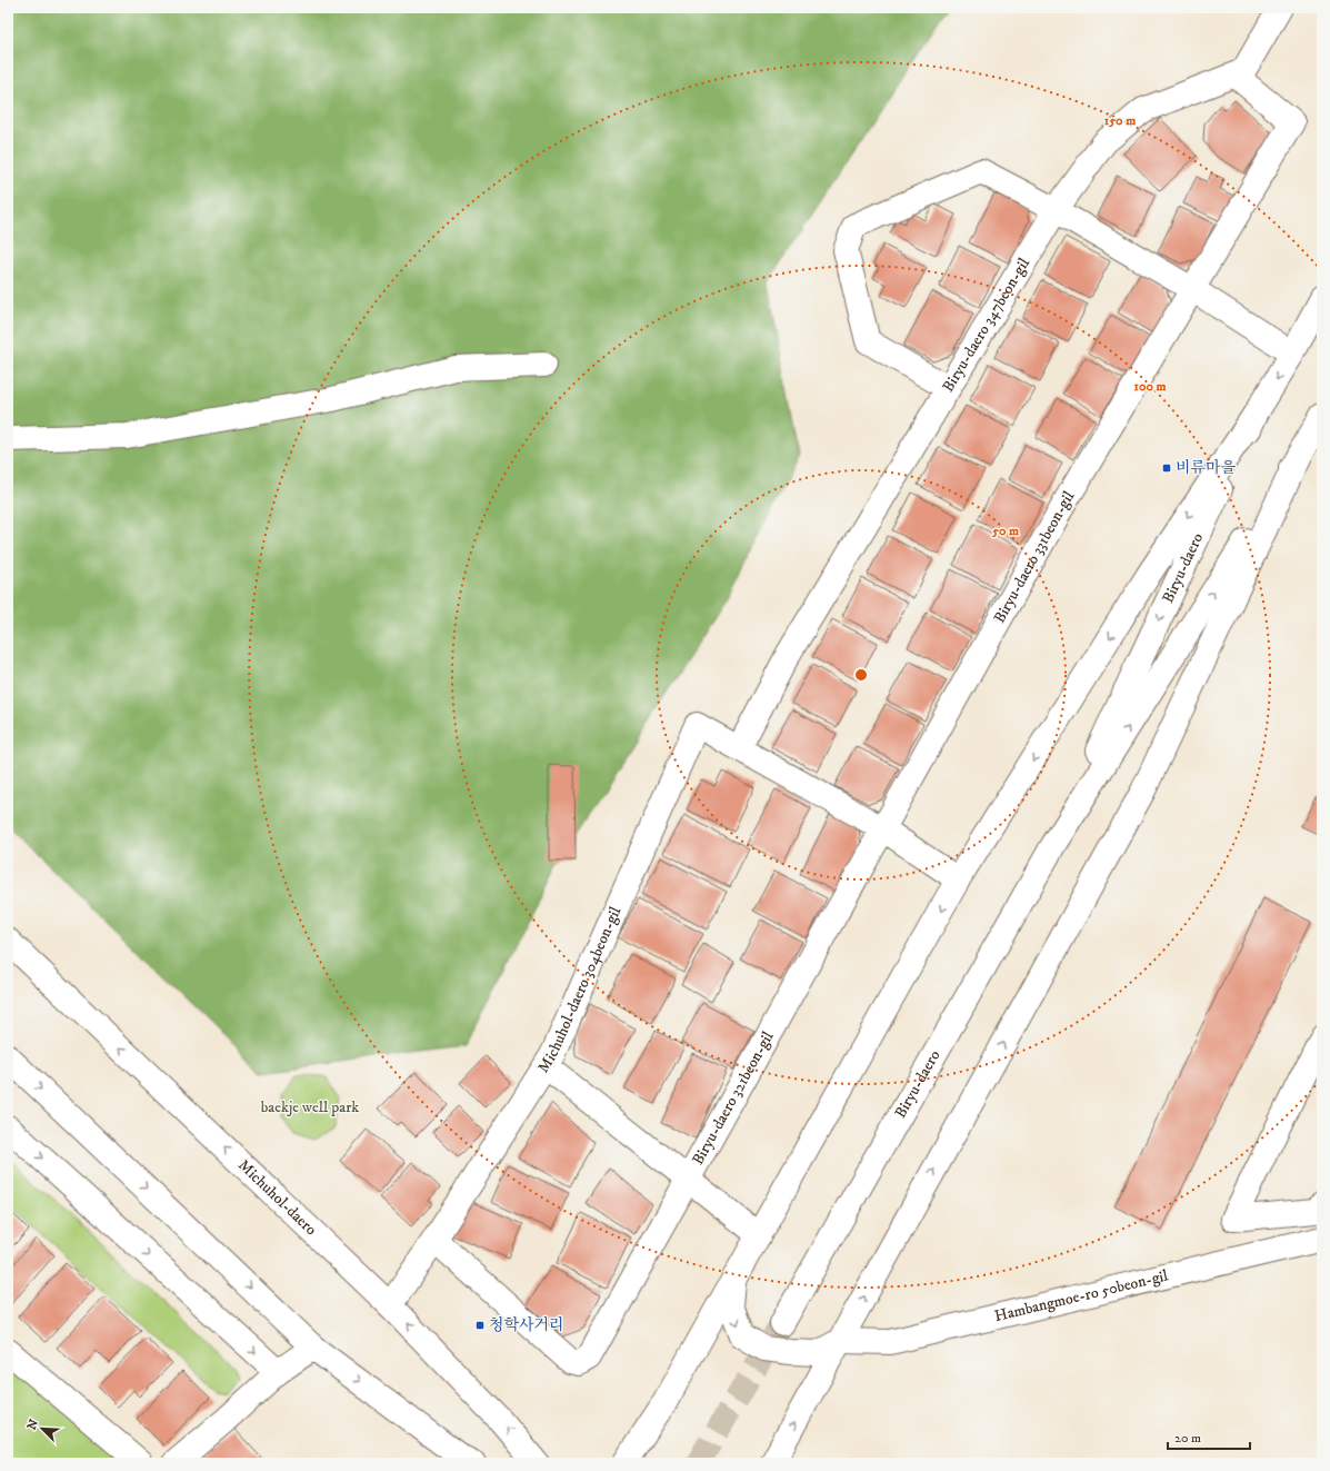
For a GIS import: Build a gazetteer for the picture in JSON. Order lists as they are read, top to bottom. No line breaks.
{"streets":{"main road":["Biryu-daero 347beon-gil","Biryu-daero 331beon-gil","Biryu-daero","Michuhol-daero 304beon-gil","Biryu-daero 321beon-gil","Michuhol-daero","Hambangmoe-ro 50beon-gil"]},"crossings":[["Biryu-daero 347beon-gil","Biryu-daero 331beon-gil"],["Biryu-daero 347beon-gil","Biryu-daero"],["Biryu-daero 331beon-gil","Biryu-daero 321beon-gil"],["Michuhol-daero 304beon-gil","Biryu-daero 321beon-gil"],["Michuhol-daero 304beon-gil","Michuhol-daero"]],"parks":["baekje well park"],"places":{"transit":["비류마을","청학사거리"]},"scale_bar":"20 m","north":"top left","rings":["150 m","100 m","50 m"]}
